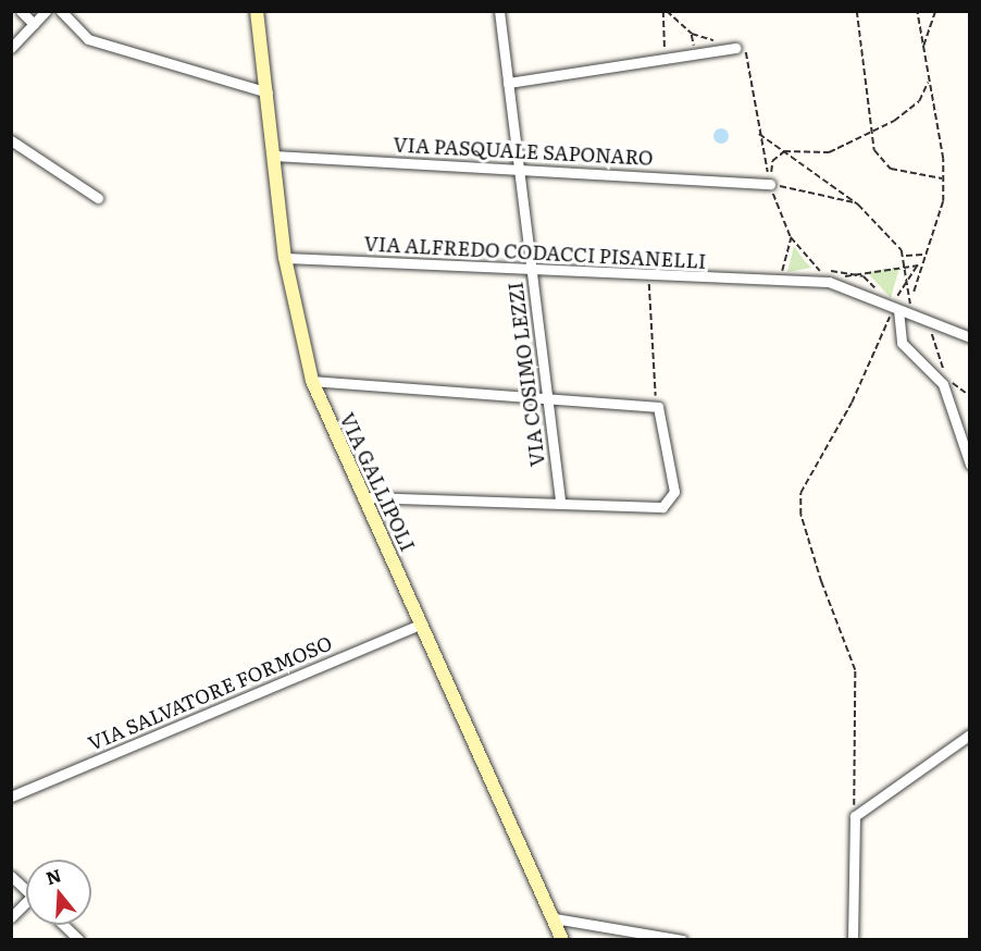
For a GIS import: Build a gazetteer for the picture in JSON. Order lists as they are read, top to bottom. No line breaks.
{"streets":{"main road":["VIA GALLIPOLI"],"street":["VIA PASQUALE SAPONARO","VIA ALFREDO CODACCI PISANELLI","VIA COSIMO LEZZI","VIA SALVATORE FORMOSO"]},"crossings":[["VIA PASQUALE SAPONARO","VIA COSIMO LEZZI"],["VIA PASQUALE SAPONARO","VIA GALLIPOLI"],["VIA ALFREDO CODACCI PISANELLI","VIA COSIMO LEZZI"],["VIA ALFREDO CODACCI PISANELLI","VIA GALLIPOLI"],["VIA GALLIPOLI","VIA SALVATORE FORMOSO"]],"north":"top"}
